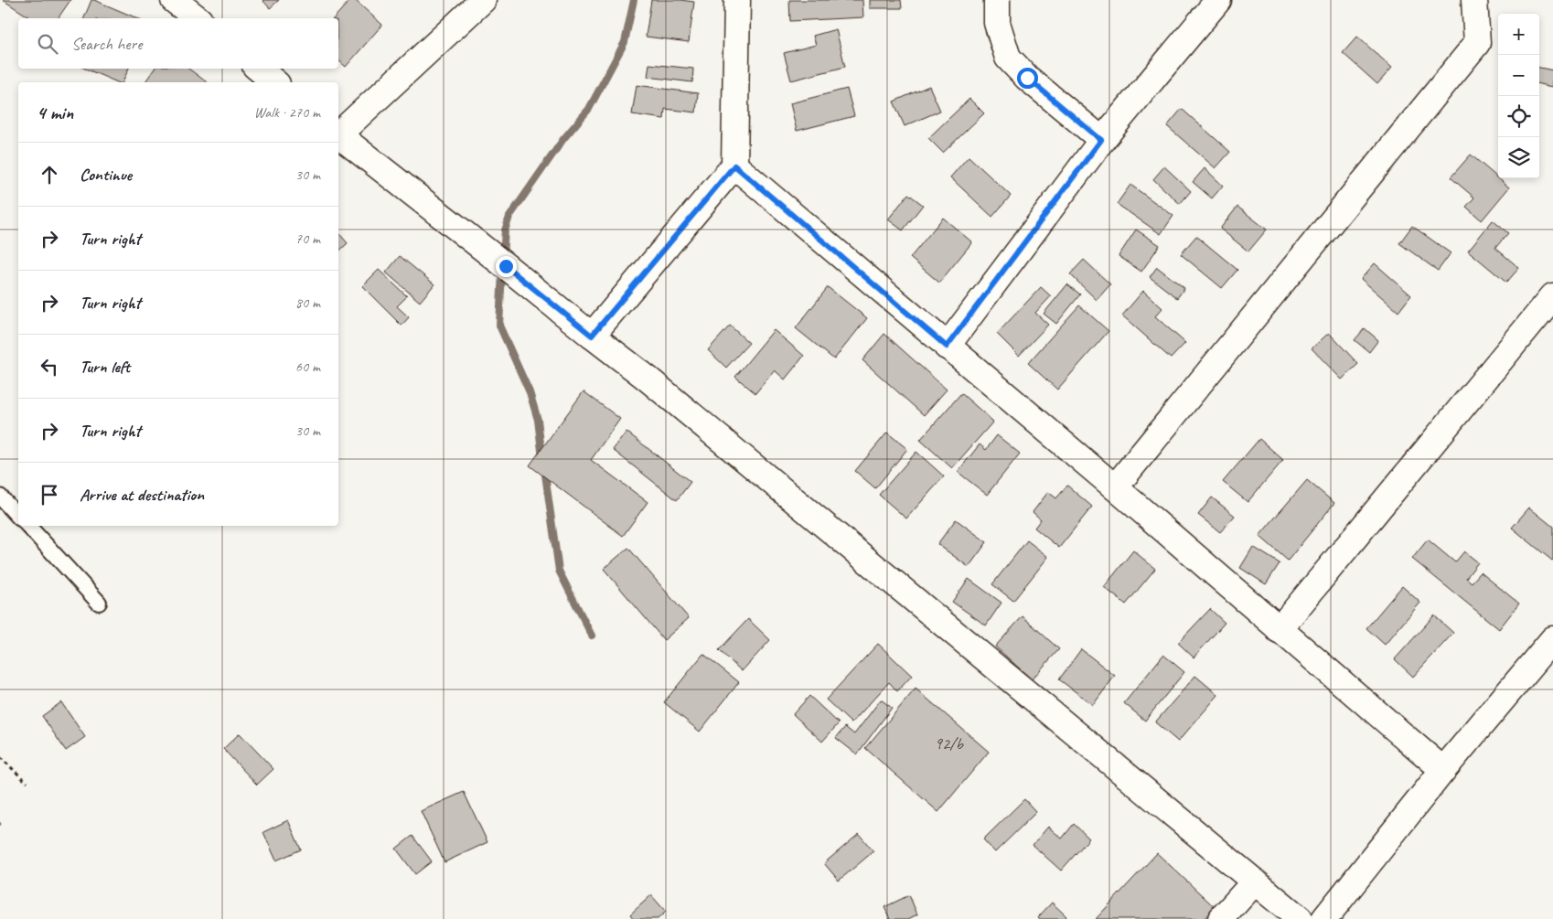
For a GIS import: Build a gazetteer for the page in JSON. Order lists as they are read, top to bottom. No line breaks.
{"house_numbers":["92/b"],"page":{"map_buttons":["+","−"],"search":"Search here","heading":["4 min","Walk · 270 m"],"list":[["Continue","30 m"],["Turn right","70 m"],["Turn right","80 m"],["Turn left","60 m"],["Turn right","30 m"],"Arrive at destination"]}}
